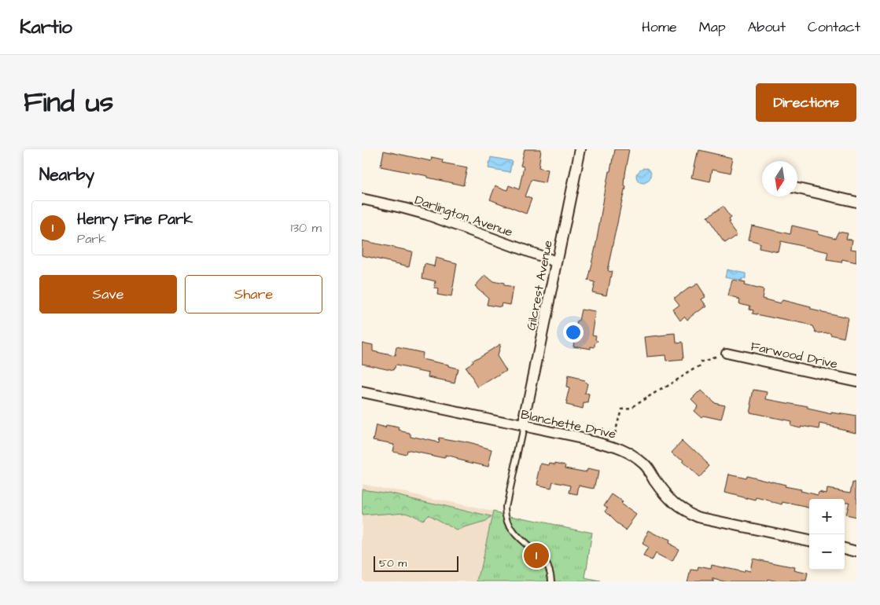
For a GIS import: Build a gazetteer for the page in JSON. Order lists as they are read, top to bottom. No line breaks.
{"streets":{"street":["Darlington Avenue","Gilcrest Avenue","Farwood Drive","Blanchette Drive"]},"crossings":[["Darlington Avenue","Gilcrest Avenue"],["Gilcrest Avenue","Blanchette Drive"]],"scale_bar":"50 m","north":"bottom","page":{"header":"Kartio","nav":["Home","Map","About","Contact"],"title":"Find us","buttons":["Directions",["Save","Share"]],"heading":"Nearby","list":[{"mark":"1","name":"Henry Fine Park","note":"Park","value":"130 m"}],"map_buttons":["+","−"],"pins":"1","scale":"50 m"}}
